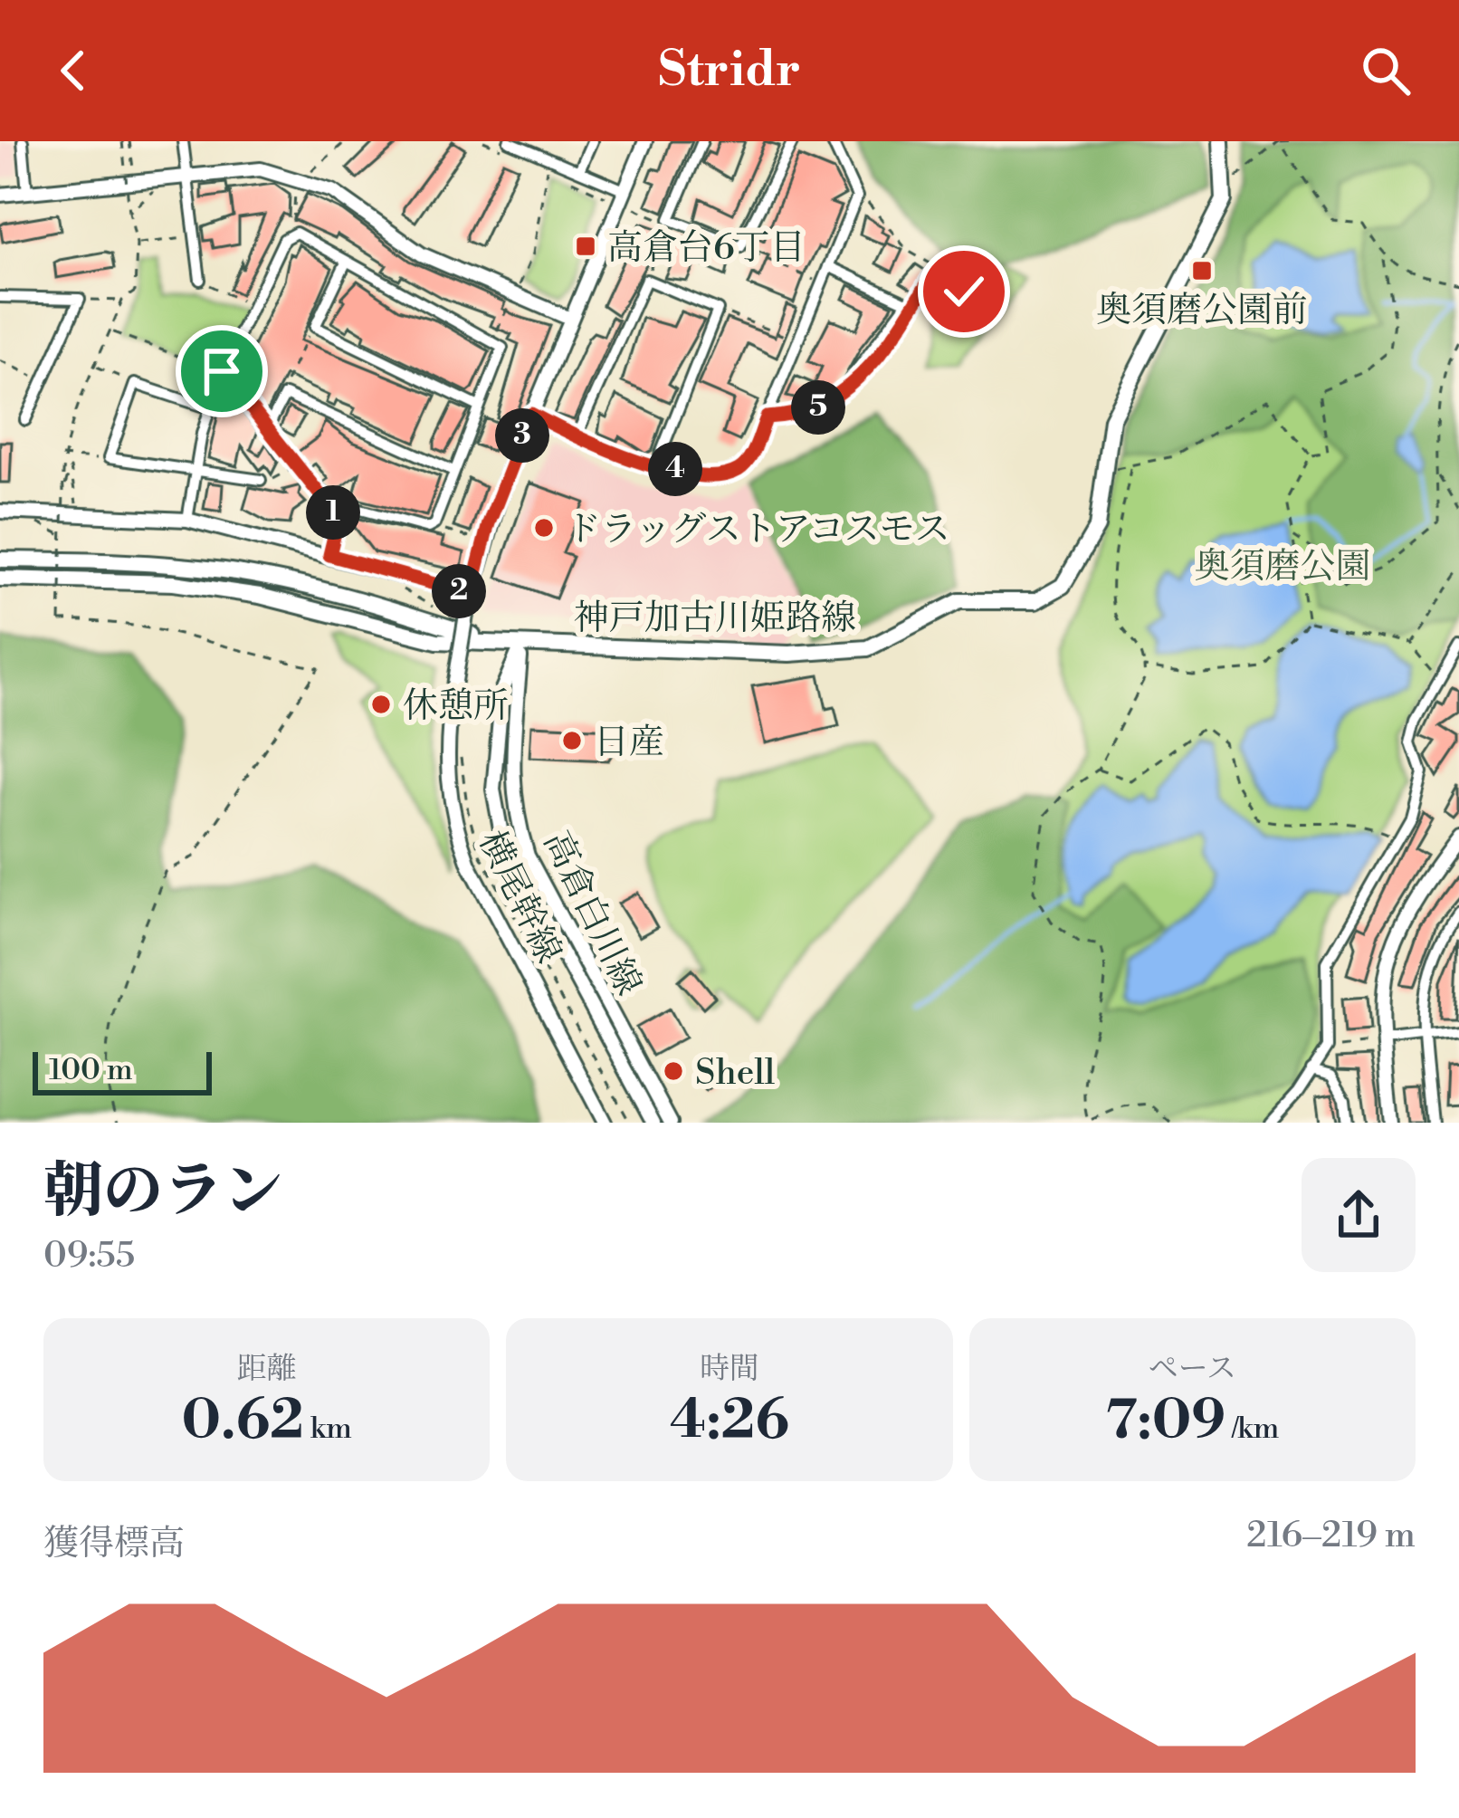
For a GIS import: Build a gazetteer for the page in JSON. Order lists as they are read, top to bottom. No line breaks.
{"streets":{"main road":["神戸加古川姫路線"],"street":["横尾幹線","高倉白川線"]},"crossings":[["神戸加古川姫路線","高倉白川線"]],"parks":["奥須磨公園"],"places":{"transit":["高倉台6丁目","奥須磨公園前"],"other":["ドラッグストアコスモス","休憩所","日産","Shell"]},"scale_bar":"100 m","page":{"header":"Stridr","pins":["5","3","4","1","2"],"scale":"100 m","heading":["朝のラン","09:55"],"stats":[["距離","0.62 km"],["時間","4:26"],["ペース","7:09 /km"]],"chart":["獲得標高","216–219 m"]}}
